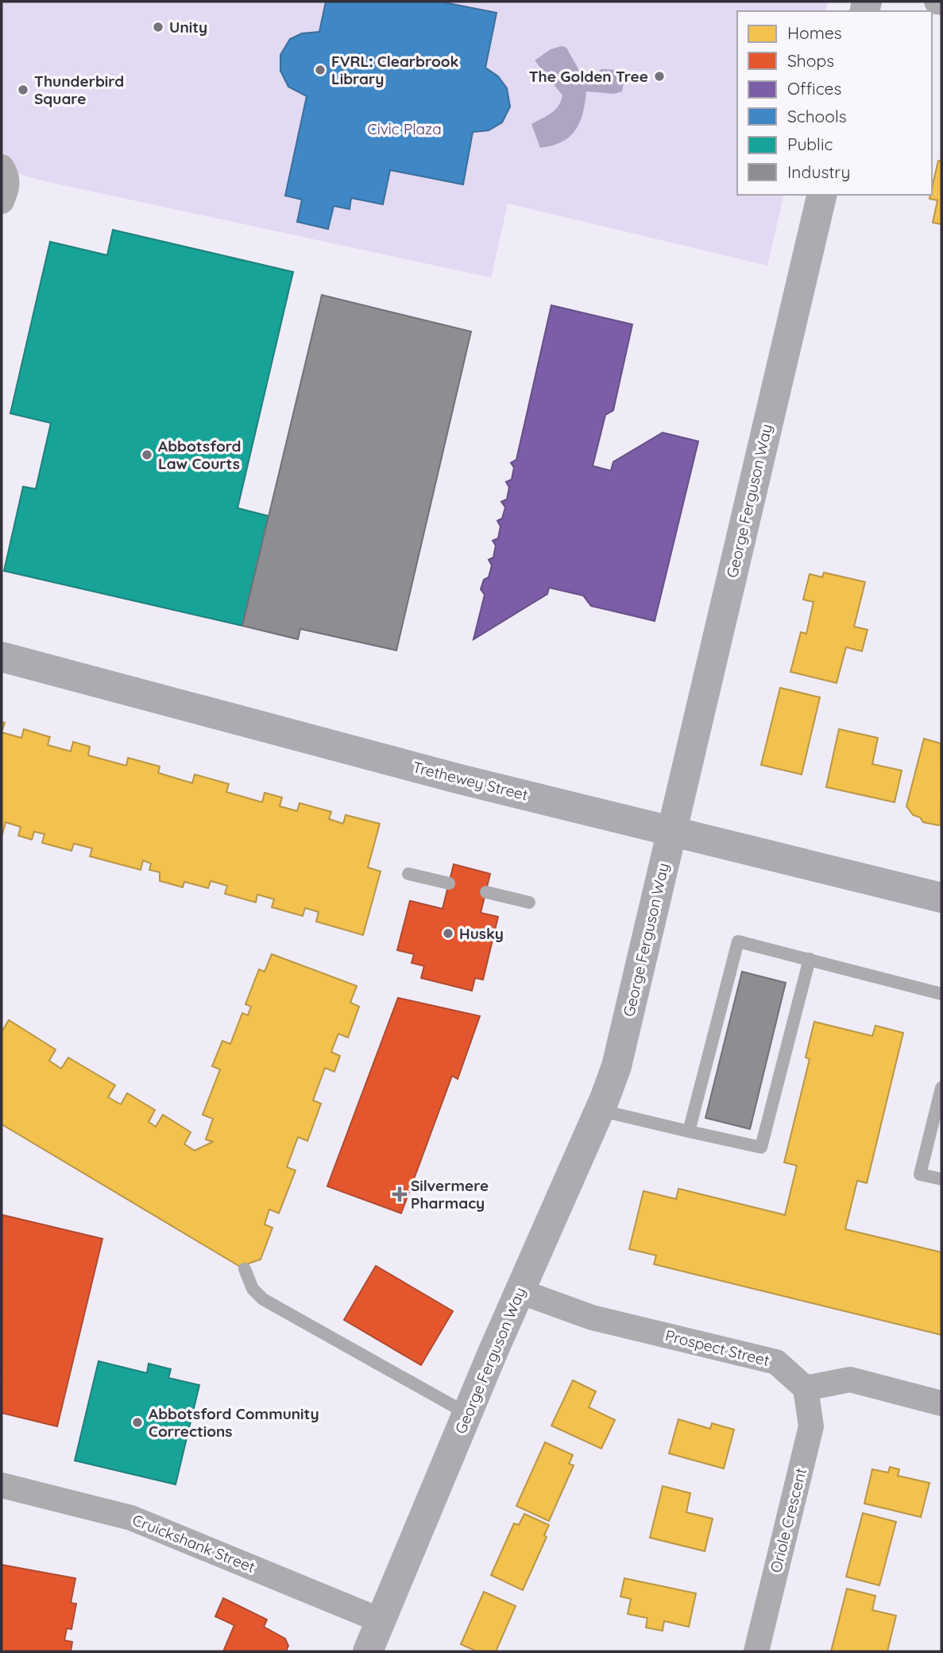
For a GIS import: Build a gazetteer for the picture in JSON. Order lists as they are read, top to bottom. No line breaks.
{"streets":{"main road":["George Ferguson Way","Trethewey Street"],"street":["Prospect Street","Oriole Crescent","Cruickshank Street"]},"crossings":[["George Ferguson Way","Trethewey Street"],["George Ferguson Way","Prospect Street"],["George Ferguson Way","Cruickshank Street"],["Prospect Street","Oriole Crescent"]],"parks":["Civic Plaza"],"places":{"other":["Unity","FVRL: Clearbrook Library","The Golden Tree","Thunderbird Square","Abbotsford Law Courts","Husky","Abbotsford Community Corrections"],"health":["Silvermere Pharmacy"]},"legend":["Homes","Shops","Offices","Schools","Public","Industry"]}
